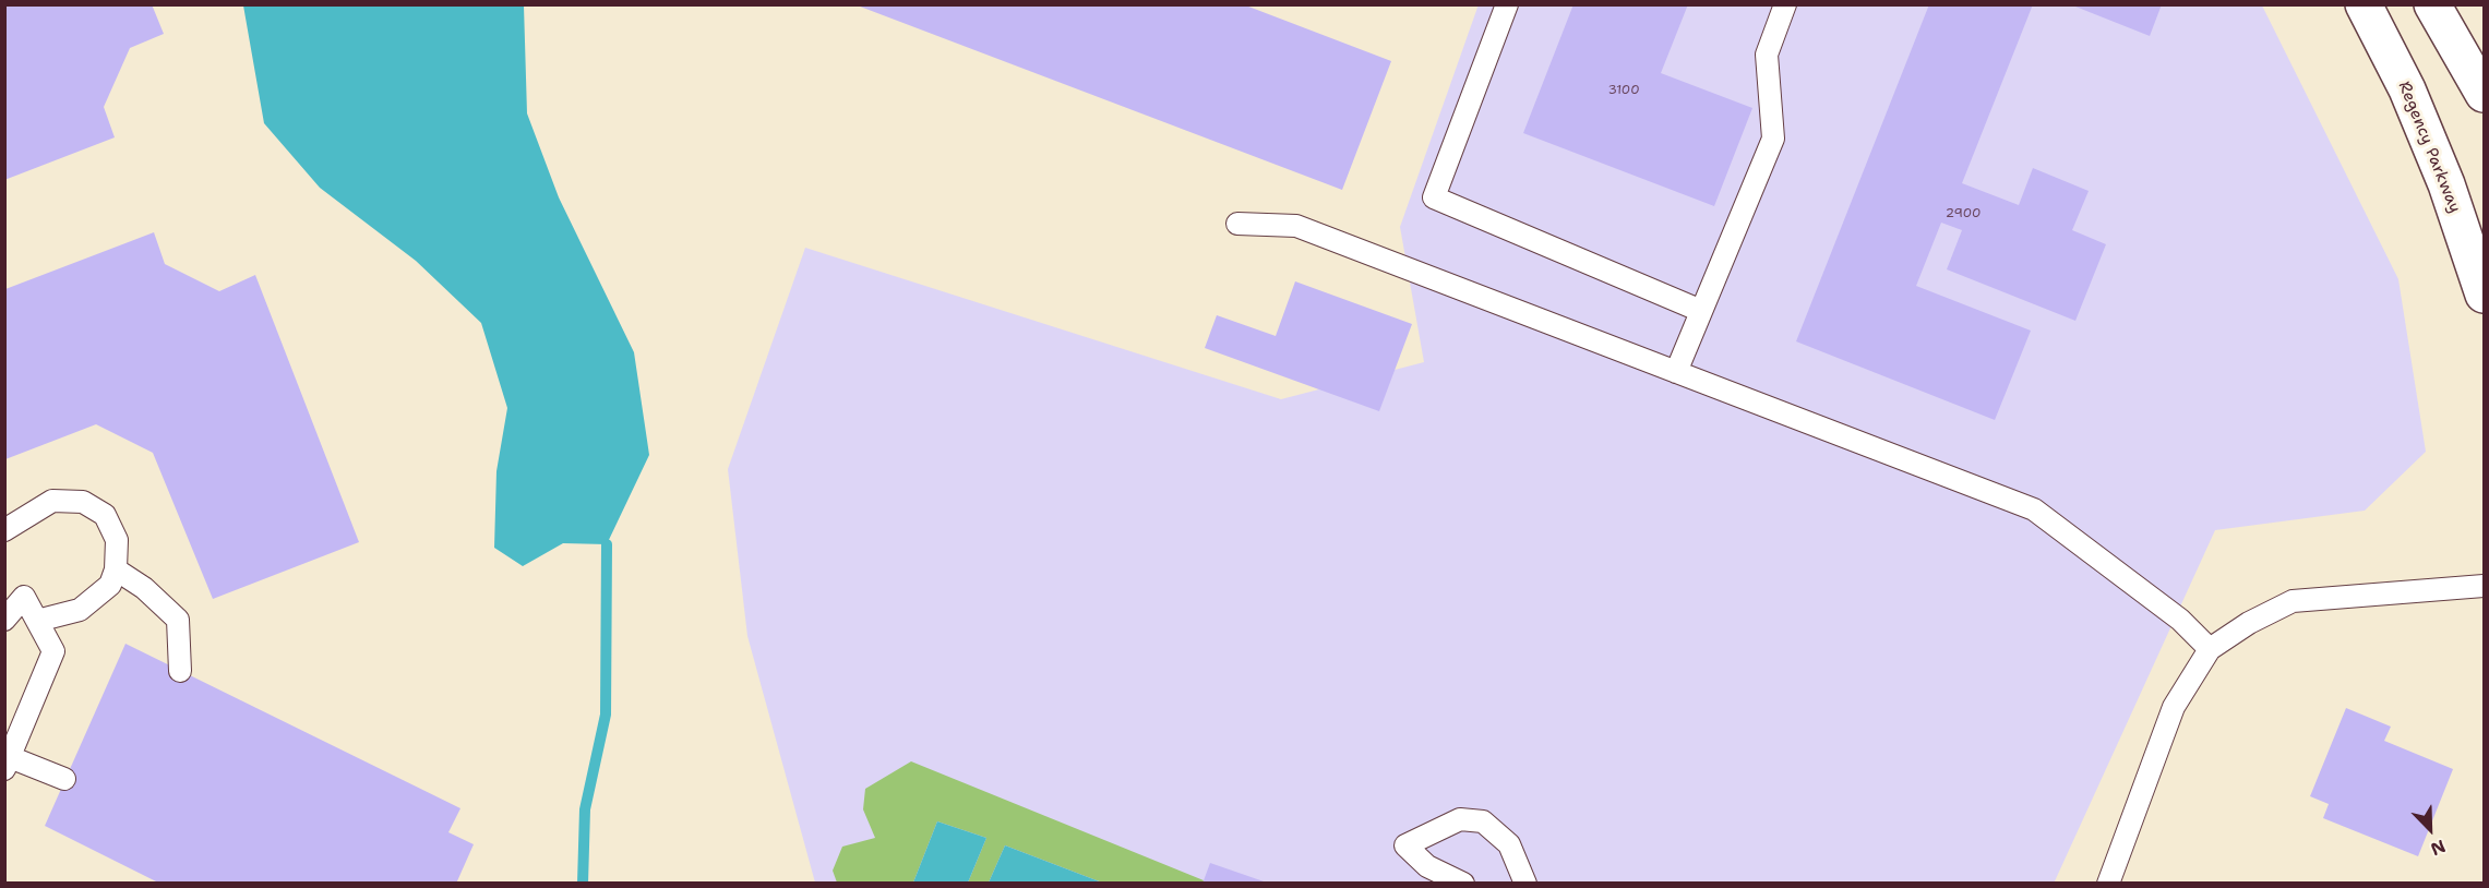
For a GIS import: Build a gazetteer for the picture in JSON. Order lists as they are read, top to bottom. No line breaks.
{"streets":{"street":["Regency Parkway"]},"house_numbers":["3100","2900"],"north":"bottom right"}
